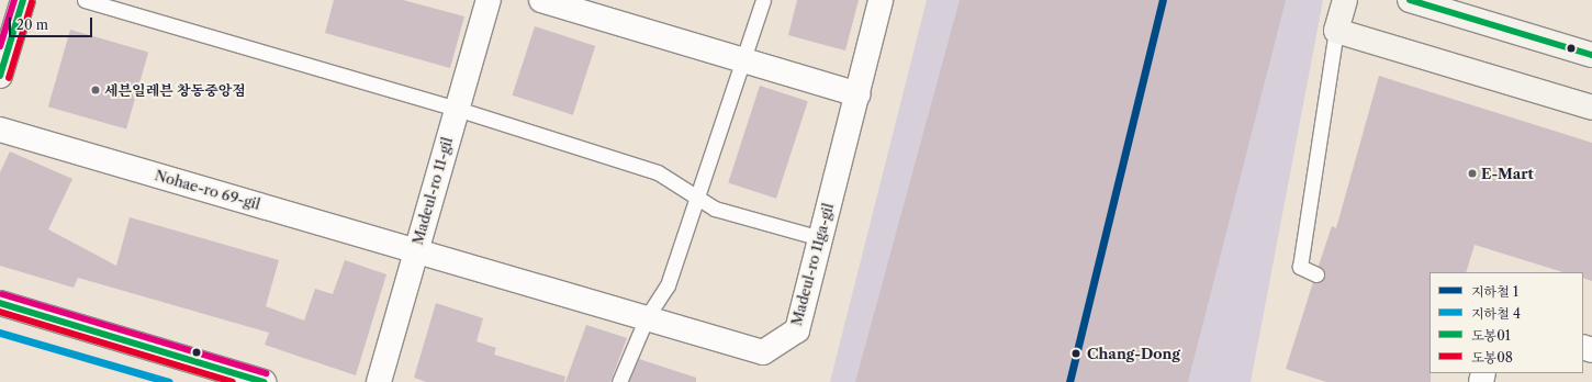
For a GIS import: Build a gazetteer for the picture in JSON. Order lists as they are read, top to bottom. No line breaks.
{"streets":{"street":["Nohae-ro 69-gil","Madeul-ro 11-gil","Madeul-ro 11ga-gil"]},"crossings":[["Nohae-ro 69-gil","Madeul-ro 11-gil"],["Nohae-ro 69-gil","Madeul-ro 11ga-gil"],["Madeul-ro 11-gil","Madeul-ro 11ga-gil"]],"places":["세븐일레븐 창동중앙점","E-Mart","Chang-Dong"],"lines":["metro line 1","transit line 도봉01","transit line 도봉08","metro line 4"],"legend":["지하철 1","지하철 4","도봉01","도봉08"],"scale_bar":"20 m"}
